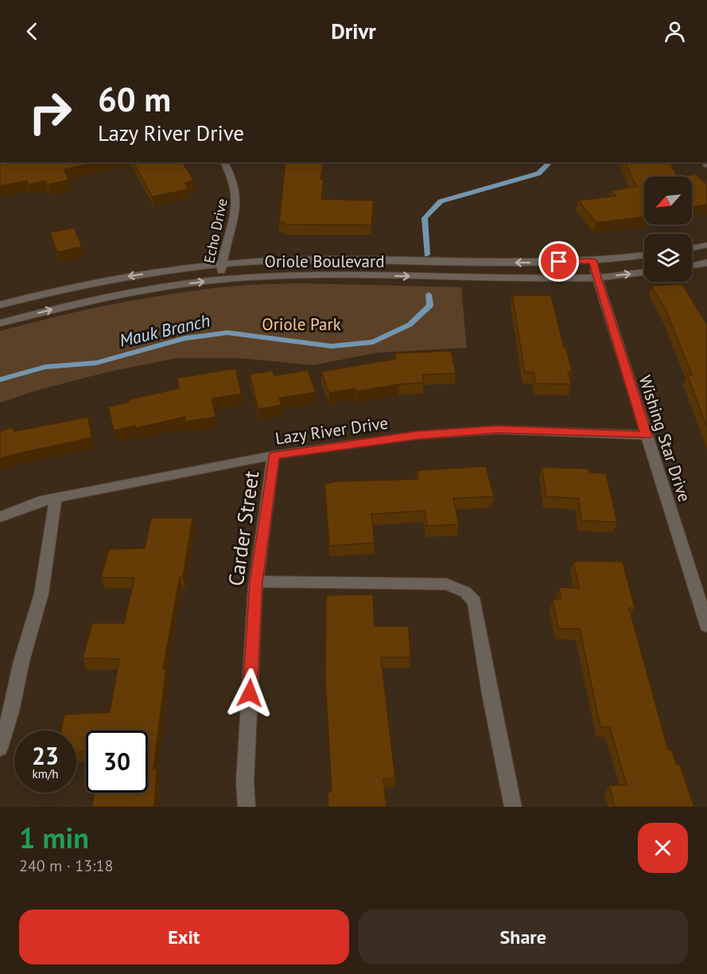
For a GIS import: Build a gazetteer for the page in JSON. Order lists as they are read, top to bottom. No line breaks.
{"streets":{"street":["Echo Drive","Oriole Boulevard","Lazy River Drive","Wishing Star Drive","Carder Street"]},"crossings":[["Echo Drive","Oriole Boulevard"],["Oriole Boulevard","Wishing Star Drive"],["Lazy River Drive","Wishing Star Drive"],["Lazy River Drive","Carder Street"]],"water":["Mauk Branch"],"parks":["Oriole Park"],"north":"bottom left","page":{"header":"Drivr","turn":["60 m","Lazy River Drive"],"speed":"23 km/h","limit":"30","heading":["1 min","240 m · 13:18"],"buttons":["Exit","Share"]}}
